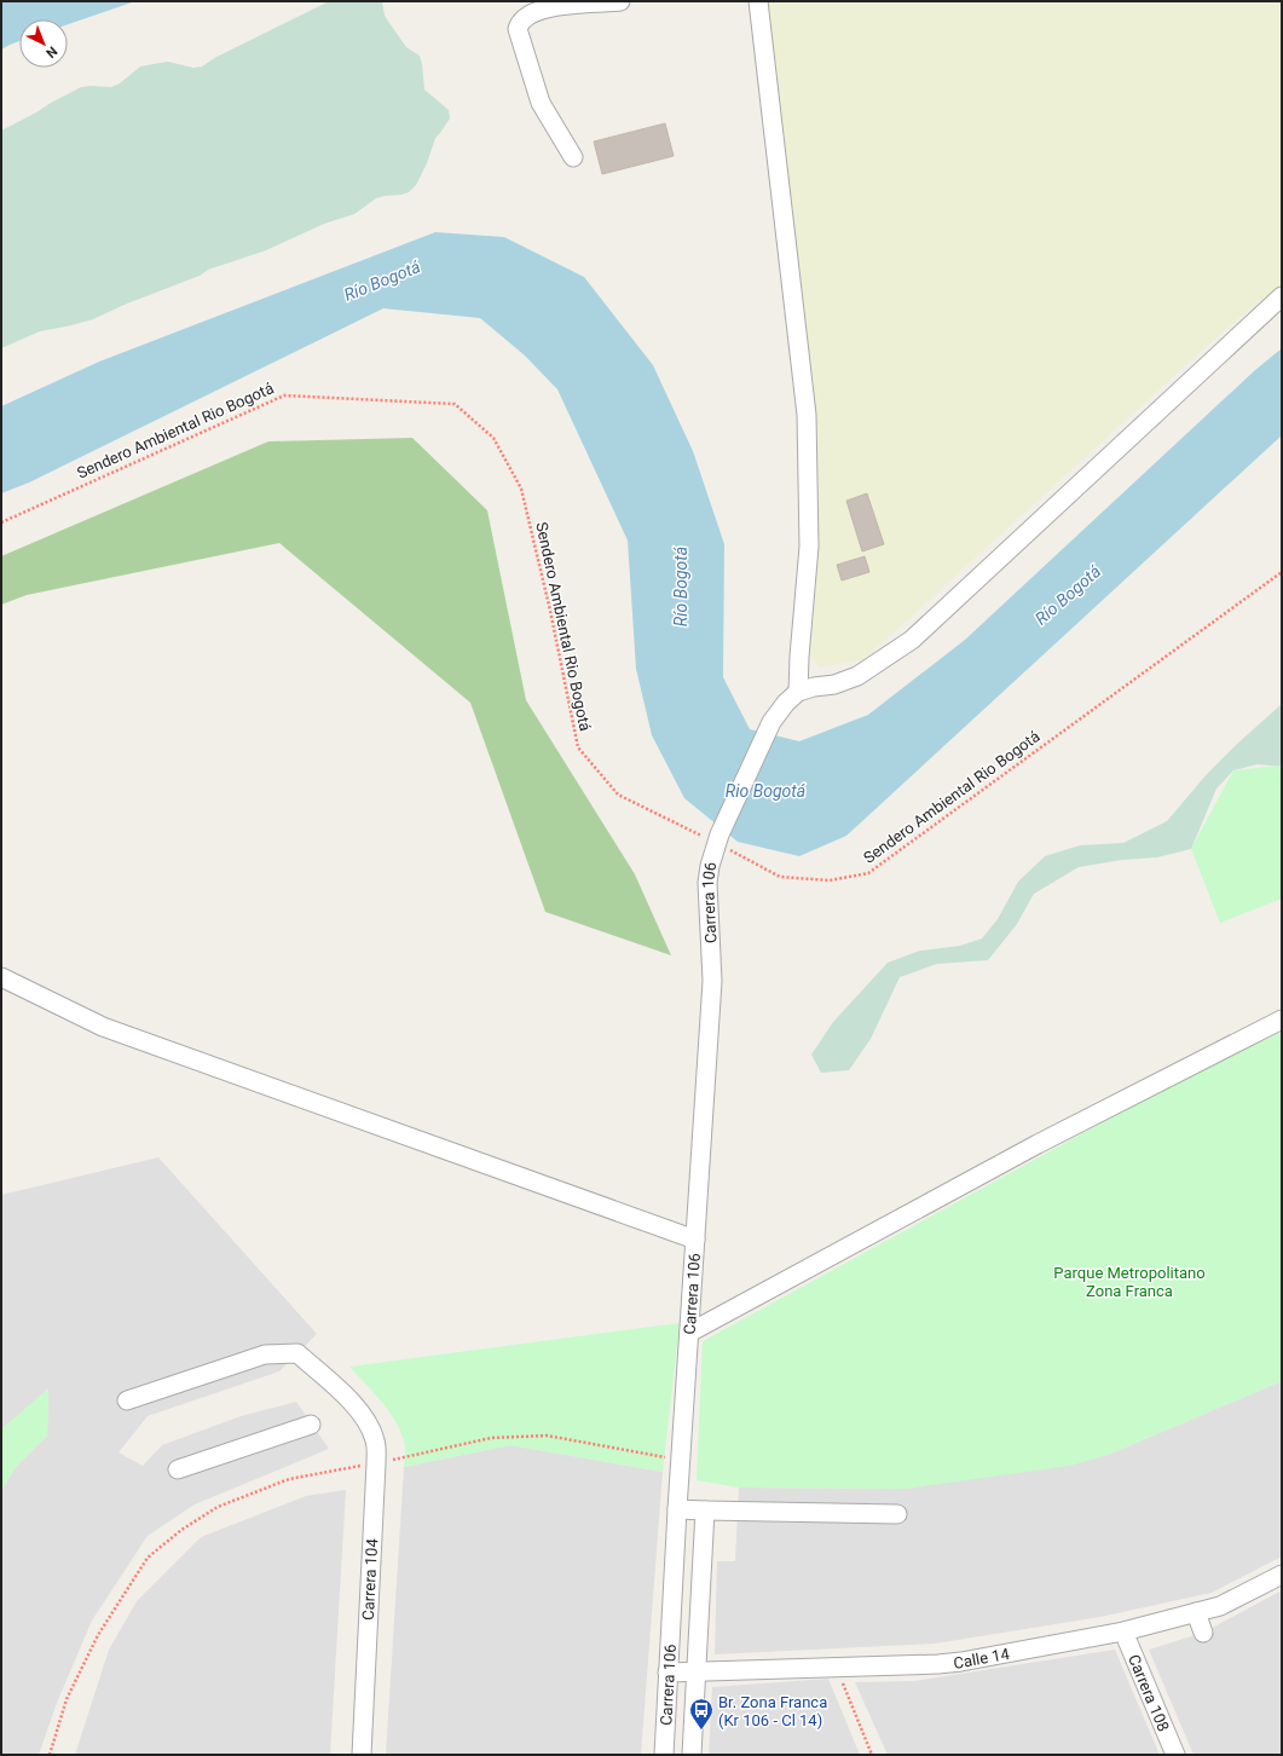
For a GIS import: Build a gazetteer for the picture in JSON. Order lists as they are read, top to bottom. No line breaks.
{"streets":{"street":["Carrera 106","Carrera 104","Calle 14","Carrera 108"],"path":["Sendero Ambiental Rio Bogotá"]},"crossings":[["Sendero Ambiental Rio Bogotá","Carrera 106"],["Carrera 106","Calle 14"],["Calle 14","Carrera 108"]],"water":["Río Bogotá","Rio Bogotá"],"parks":["Parque Metropolitano Zona Franca"],"places":{"bus stop":["Br. Zona Franca (Kr 106 - Cl 14)"]},"north":"bottom right"}
